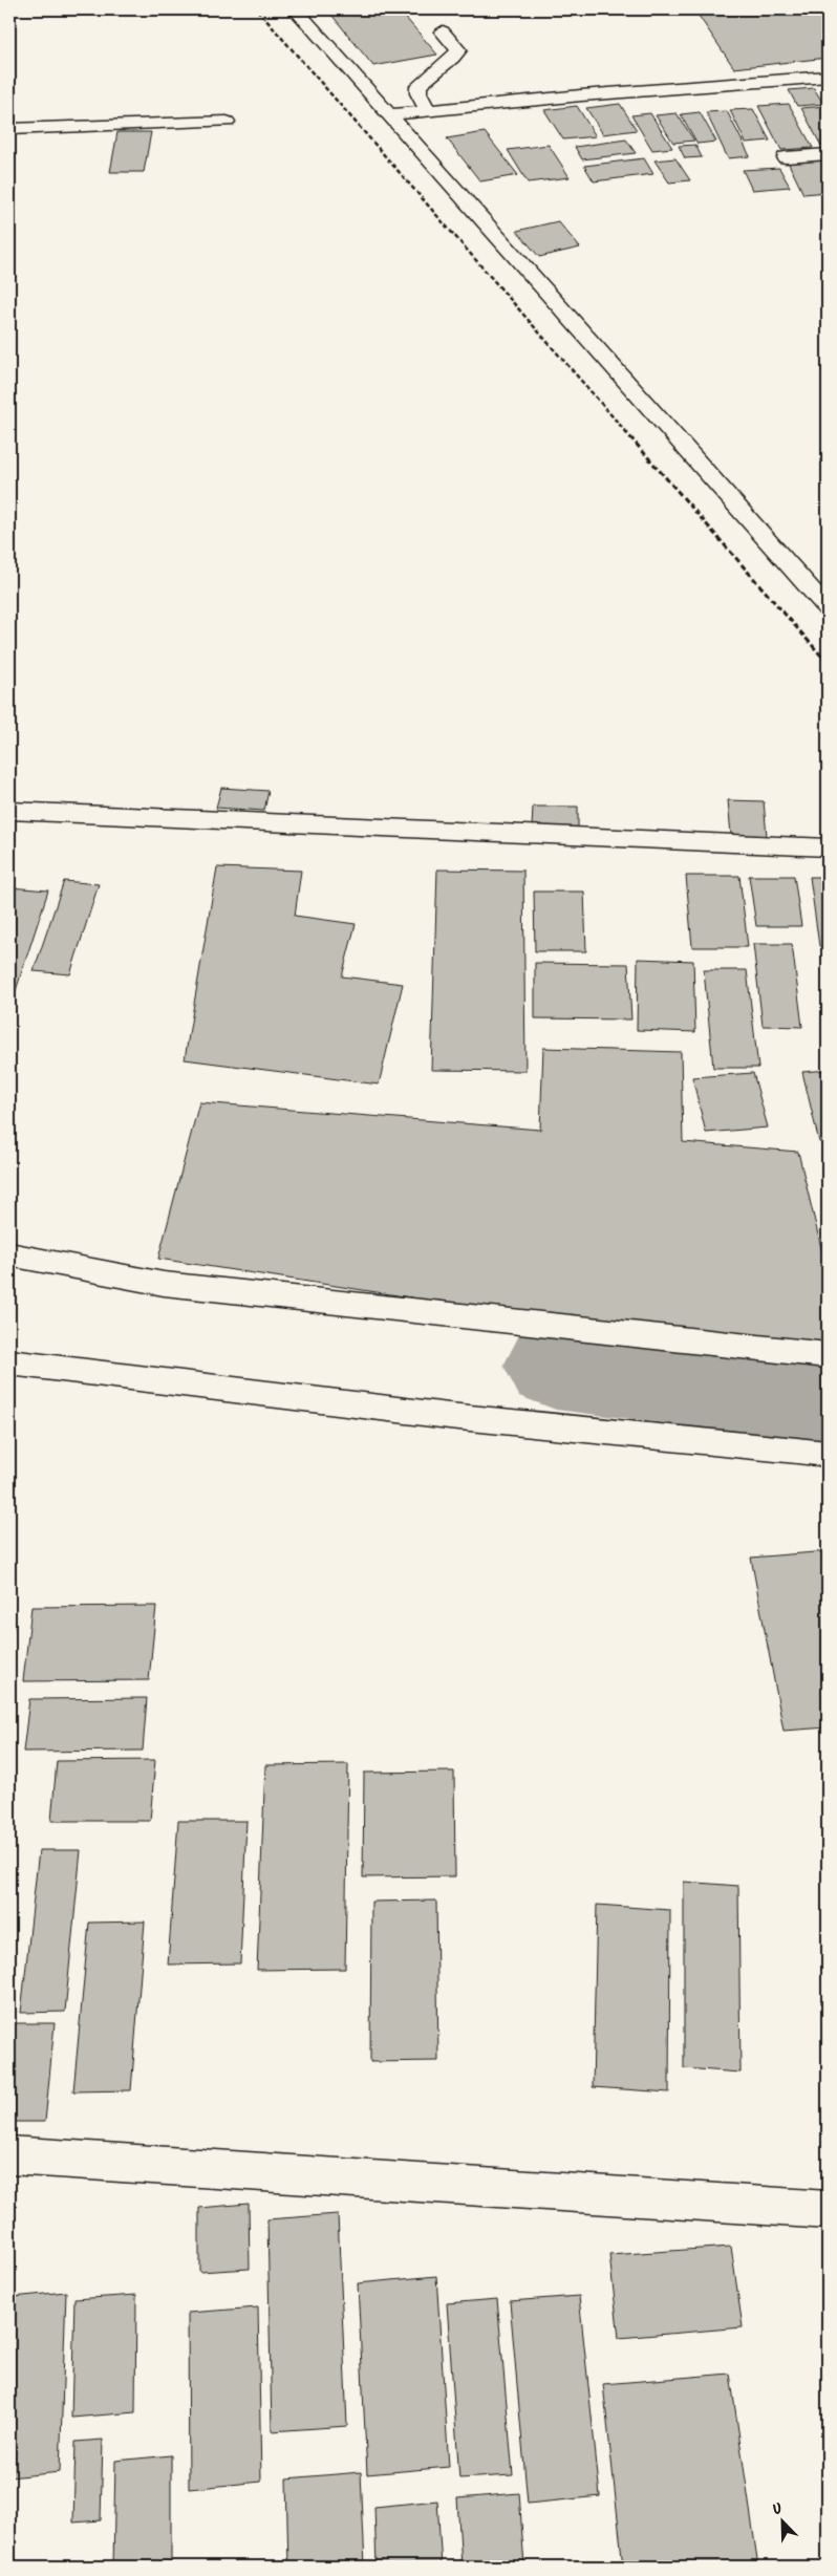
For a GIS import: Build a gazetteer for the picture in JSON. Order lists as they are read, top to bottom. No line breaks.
{"north":"top left"}
